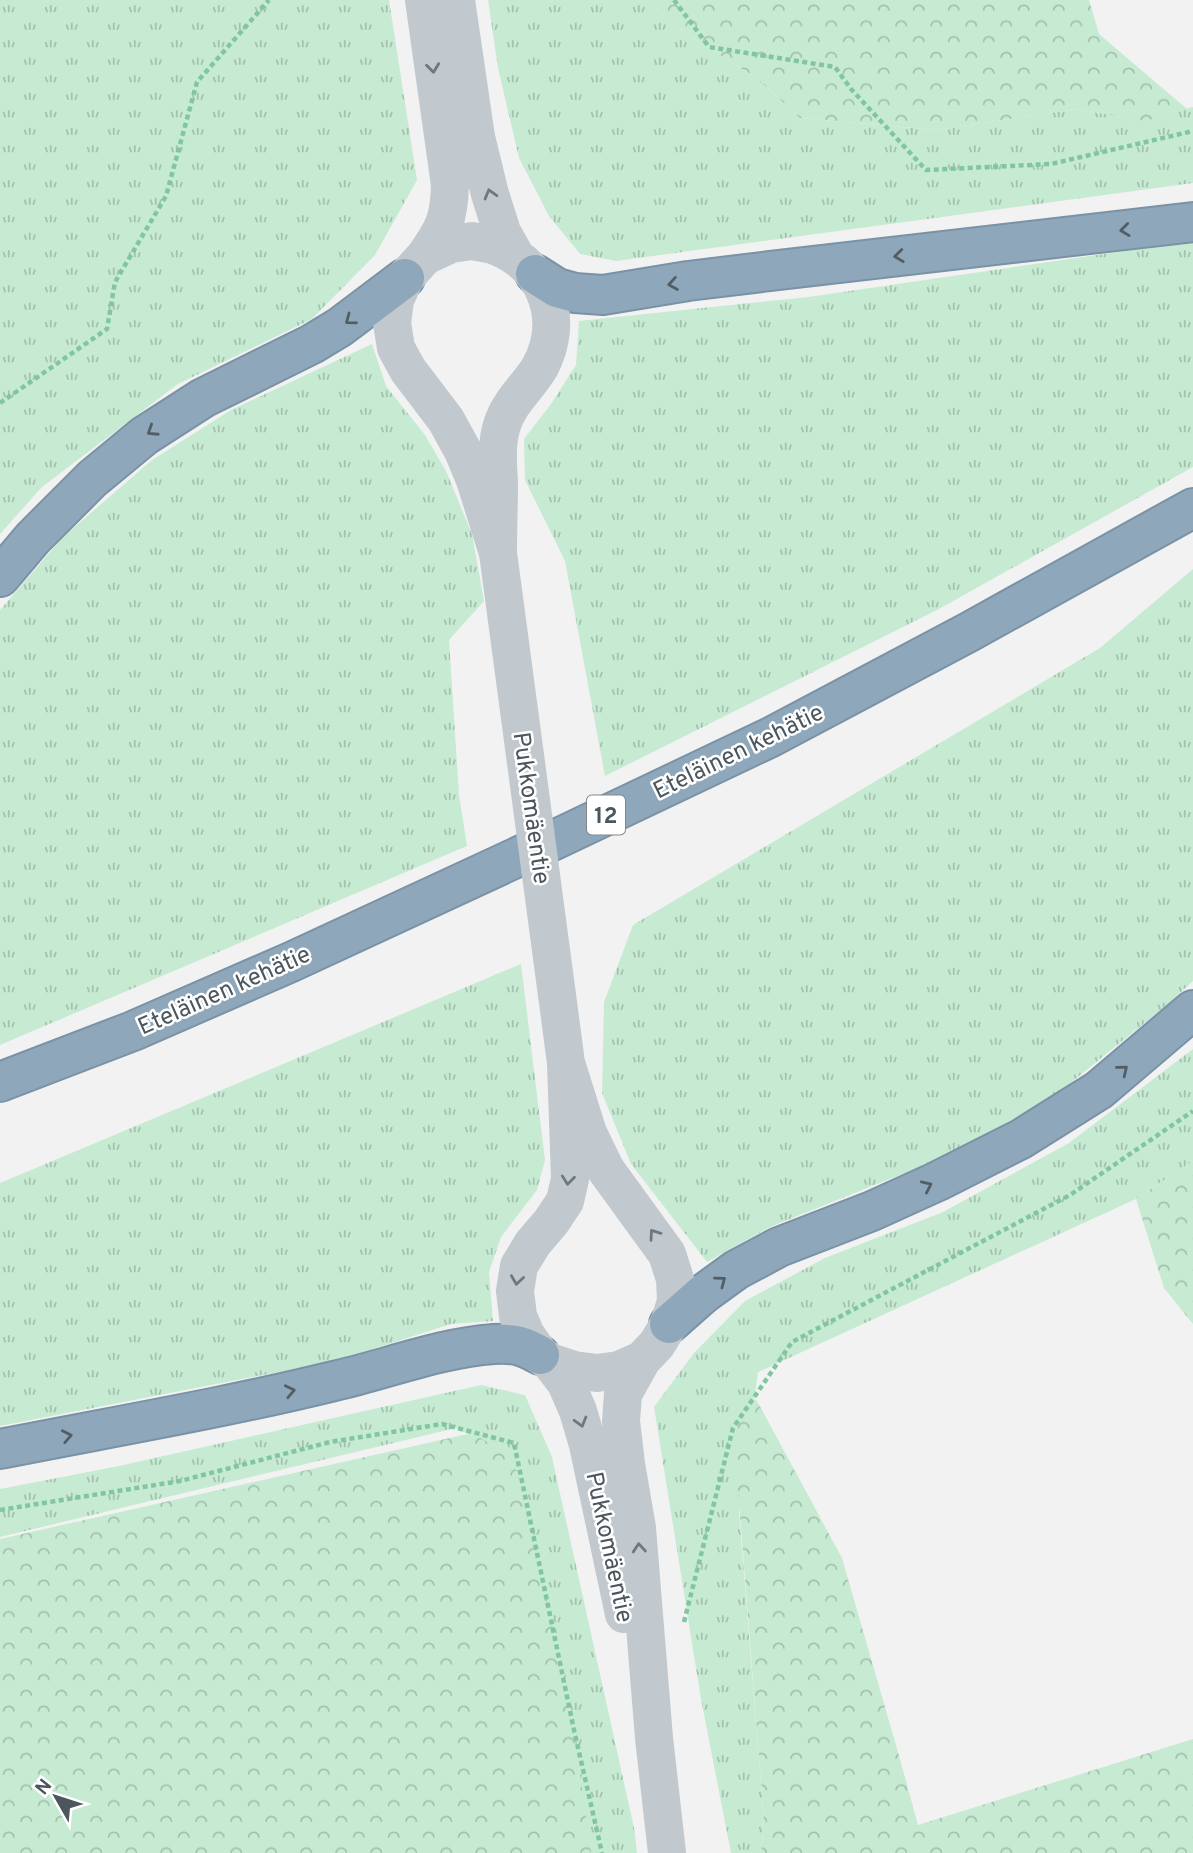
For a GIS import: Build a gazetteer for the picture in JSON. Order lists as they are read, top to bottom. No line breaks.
{"streets":{"highway":["Eteläinen kehätie","12"],"street":["Pukkomäentie"]},"north":"top left"}
